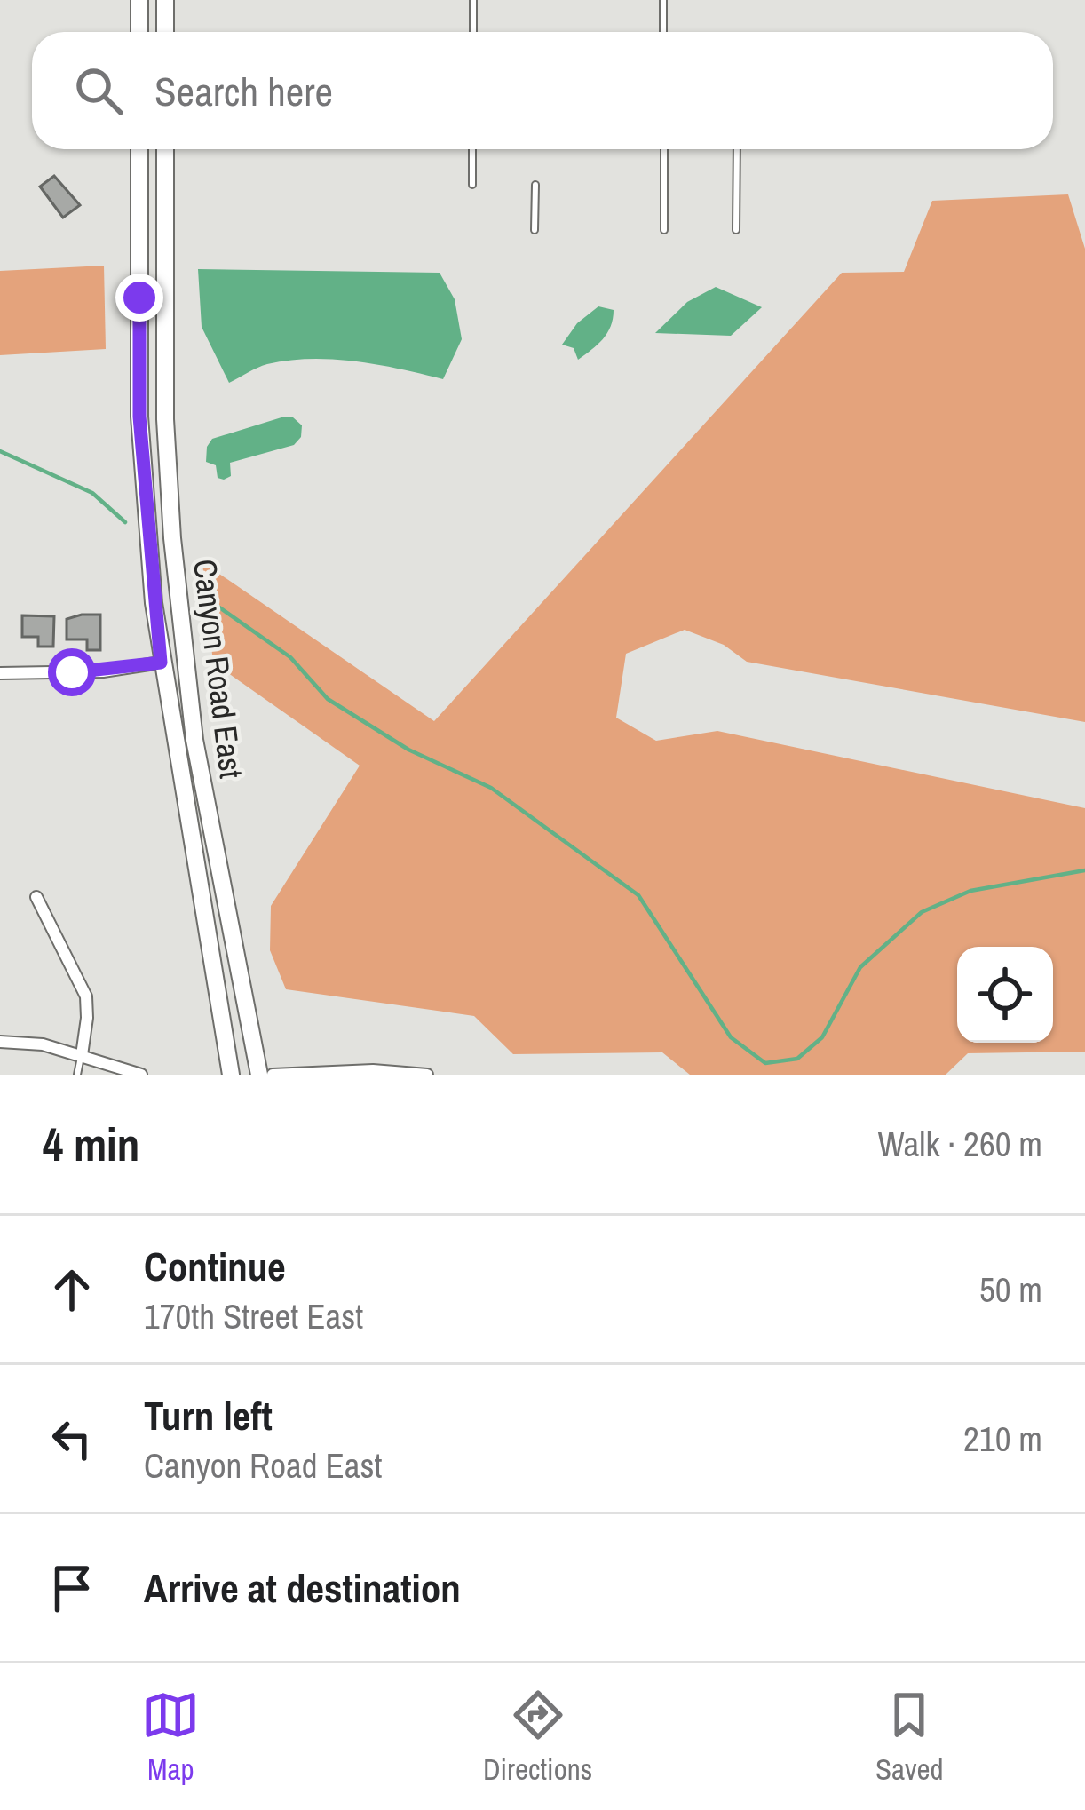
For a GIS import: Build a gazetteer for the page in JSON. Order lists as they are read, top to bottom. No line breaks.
{"streets":{"main road":["Canyon Road East"]},"page":{"search":"Search here","heading":["4 min","Walk · 260 m"],"list":[["Continue","170th Street East","50 m"],["Turn left","Canyon Road East","210 m"],"Arrive at destination"],"nav":["Map","Directions","Saved"]}}
